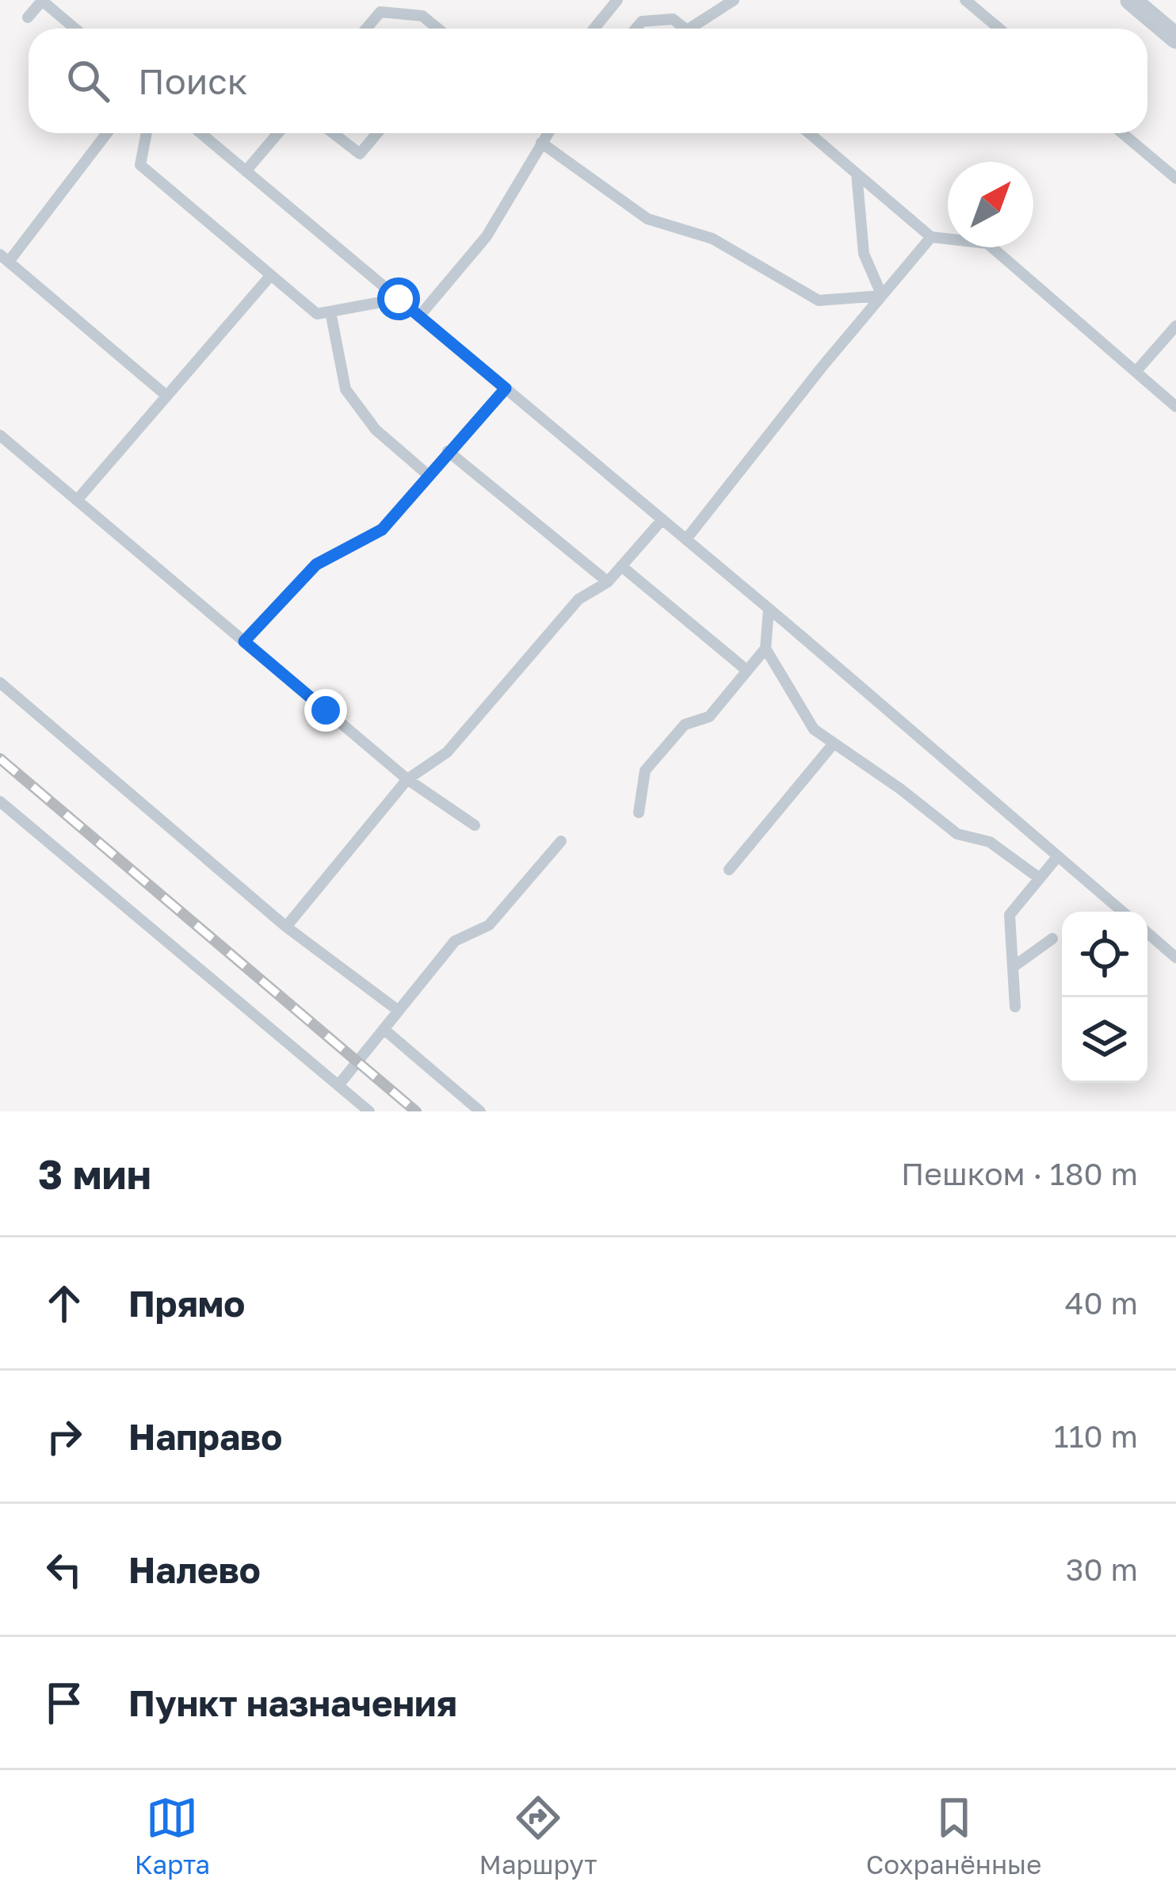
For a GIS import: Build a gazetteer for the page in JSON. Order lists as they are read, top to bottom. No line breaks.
{"north":"top right","page":{"search":"Поиск","heading":["3 мин","Пешком · 180 m"],"list":[["Прямо","40 m"],["Направо","110 m"],["Налево","30 m"],"Пункт назначения"],"nav":["Карта","Маршрут","Сохранённые"]}}
